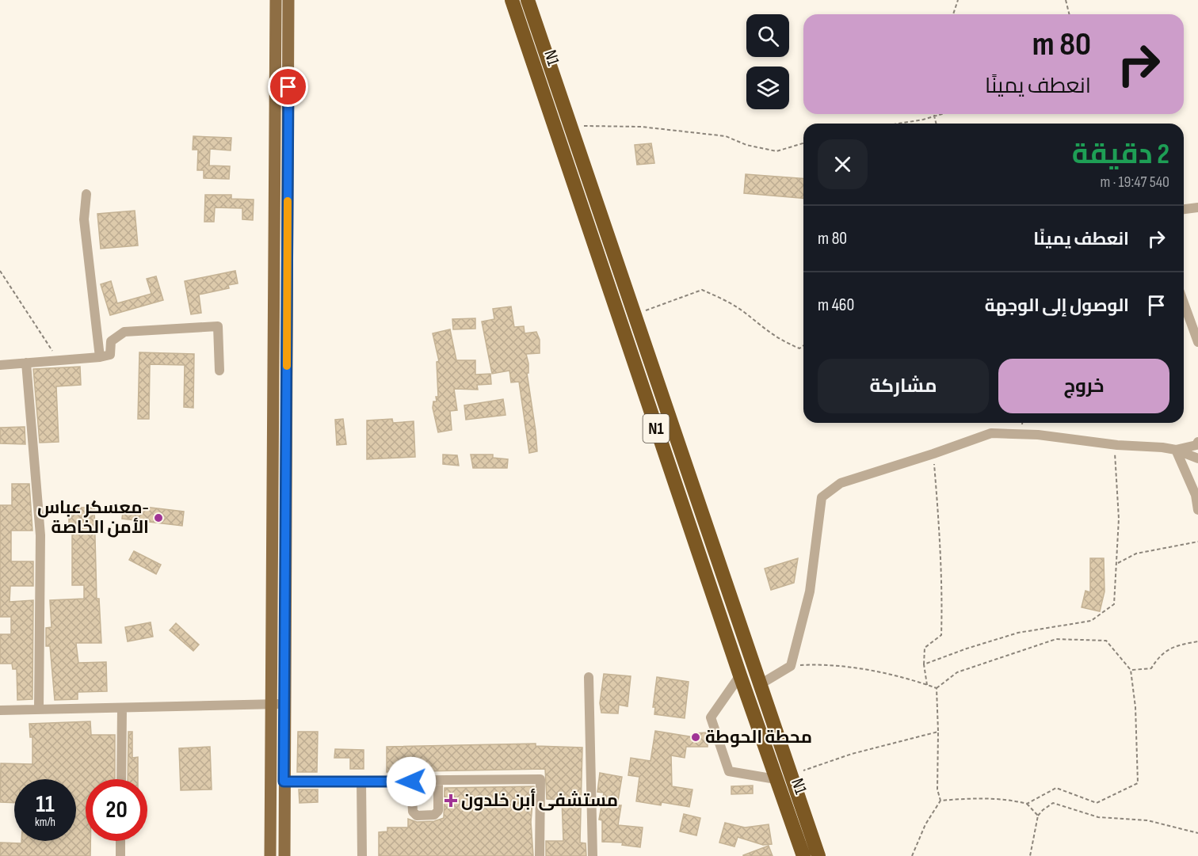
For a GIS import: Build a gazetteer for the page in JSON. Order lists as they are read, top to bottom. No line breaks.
{"streets":{"highway":["N1"]},"places":{"other":["معسكر عباس- الأمن الخاصة","محطة الحوطة"],"health":["مستشفى أبن خلدون"]},"page":{"turn":["80 m","انعطف يمينًا"],"heading":["2 دقيقة","540 m · 19:47"],"list":[{"name":"انعطف يمينًا","value":"80 m"},{"name":"الوصول إلى الوجهة","value":"460 m"}],"buttons":["خروج","مشاركة"],"speed":"11 km/h","limit":"20"}}
